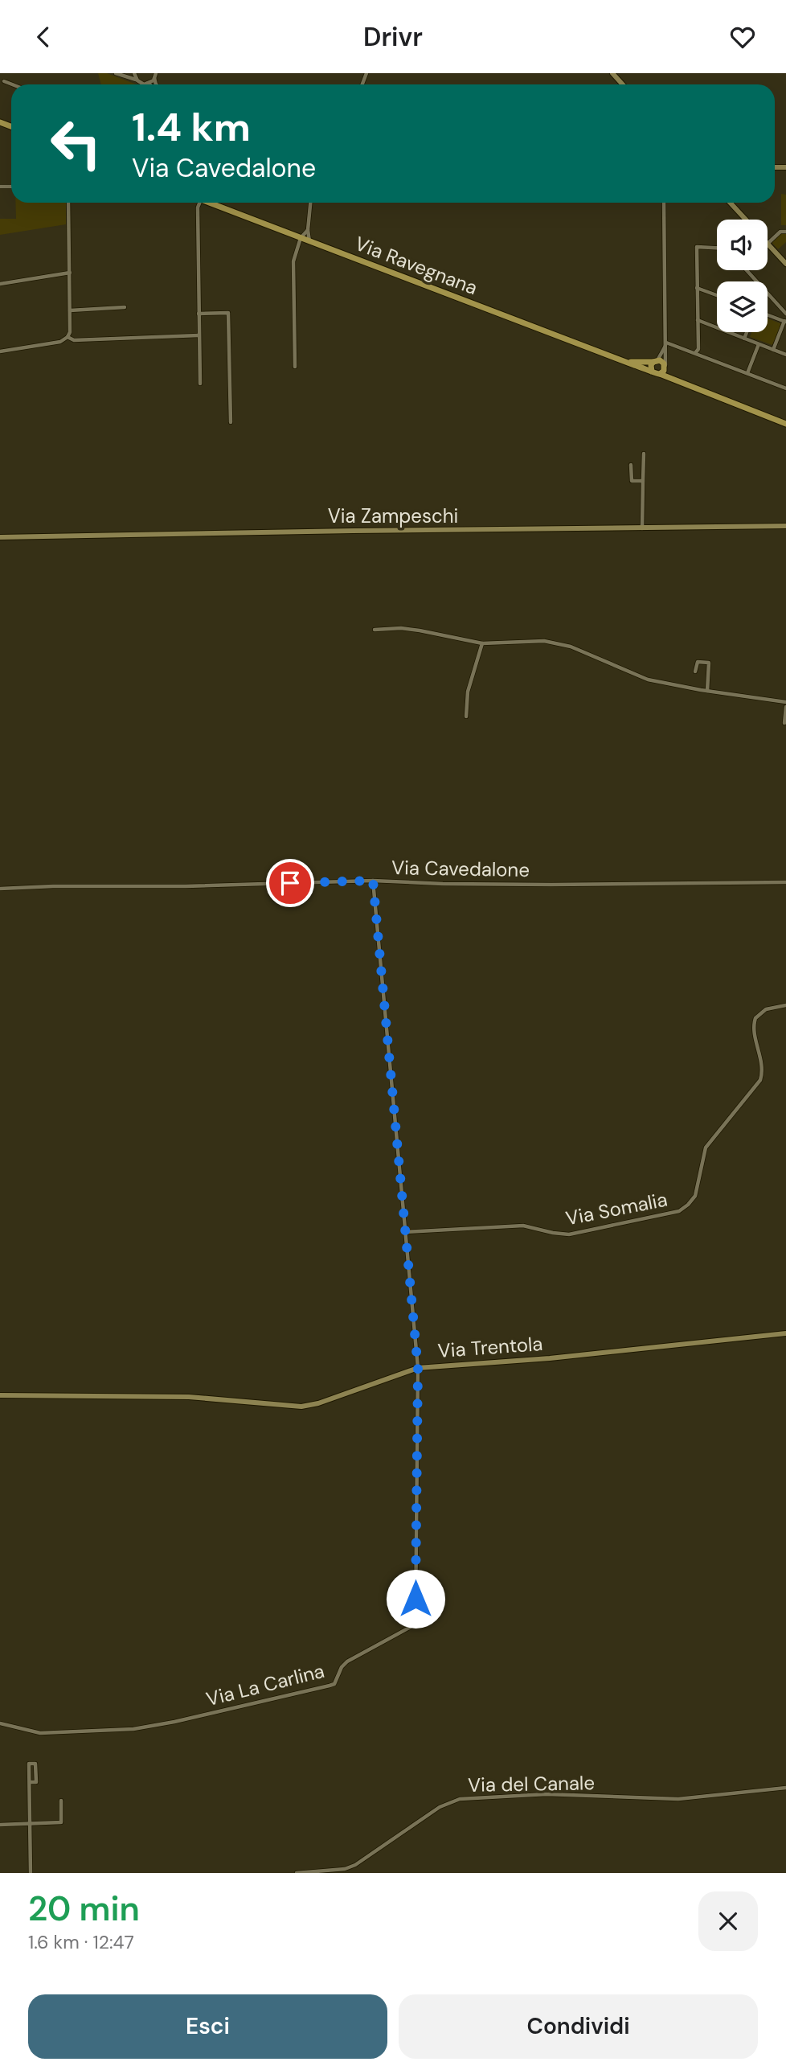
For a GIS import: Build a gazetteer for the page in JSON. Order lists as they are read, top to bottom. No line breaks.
{"streets":{"main road":["Via Ravegnana"],"street":["Via Zampeschi","Via Cavedalone","Via Somalia","Via Trentola","Via La Carlina","Via del Canale"]},"crossings":[["Via Cavedalone","Via La Carlina"],["Via Somalia","Via La Carlina"],["Via Trentola","Via La Carlina"]],"page":{"header":"Drivr","turn":["1.4 km","Via Cavedalone"],"heading":["20 min","1.6 km · 12:47"],"buttons":["Esci","Condividi"]}}
